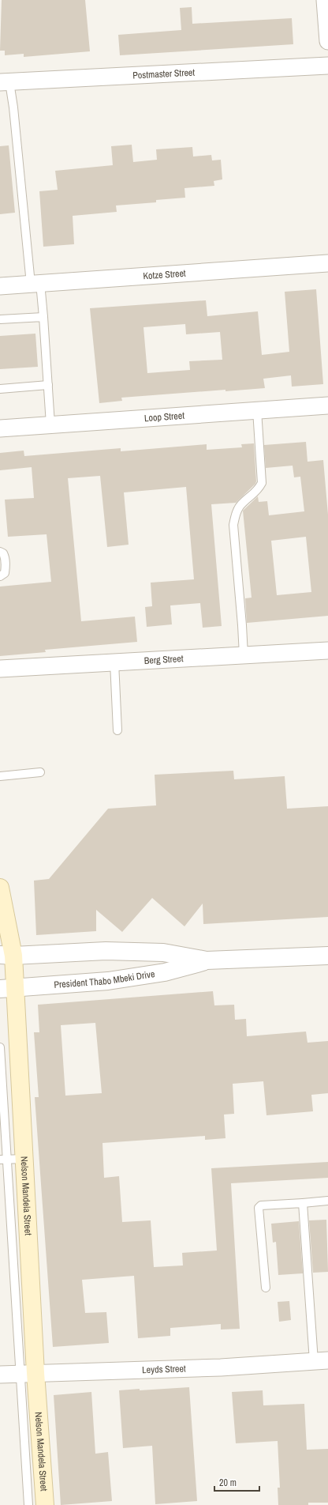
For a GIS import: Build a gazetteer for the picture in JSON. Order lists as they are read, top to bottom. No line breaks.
{"streets":{"main road":["Nelson Mandela Street"],"street":["Postmaster Street","Kotze Street","Loop Street","Berg Street","President Thabo Mbeki Drive","Leyds Street"]},"crossings":[["President Thabo Mbeki Drive","Nelson Mandela Street"],["Nelson Mandela Street","Leyds Street"]],"scale_bar":"20 m"}
